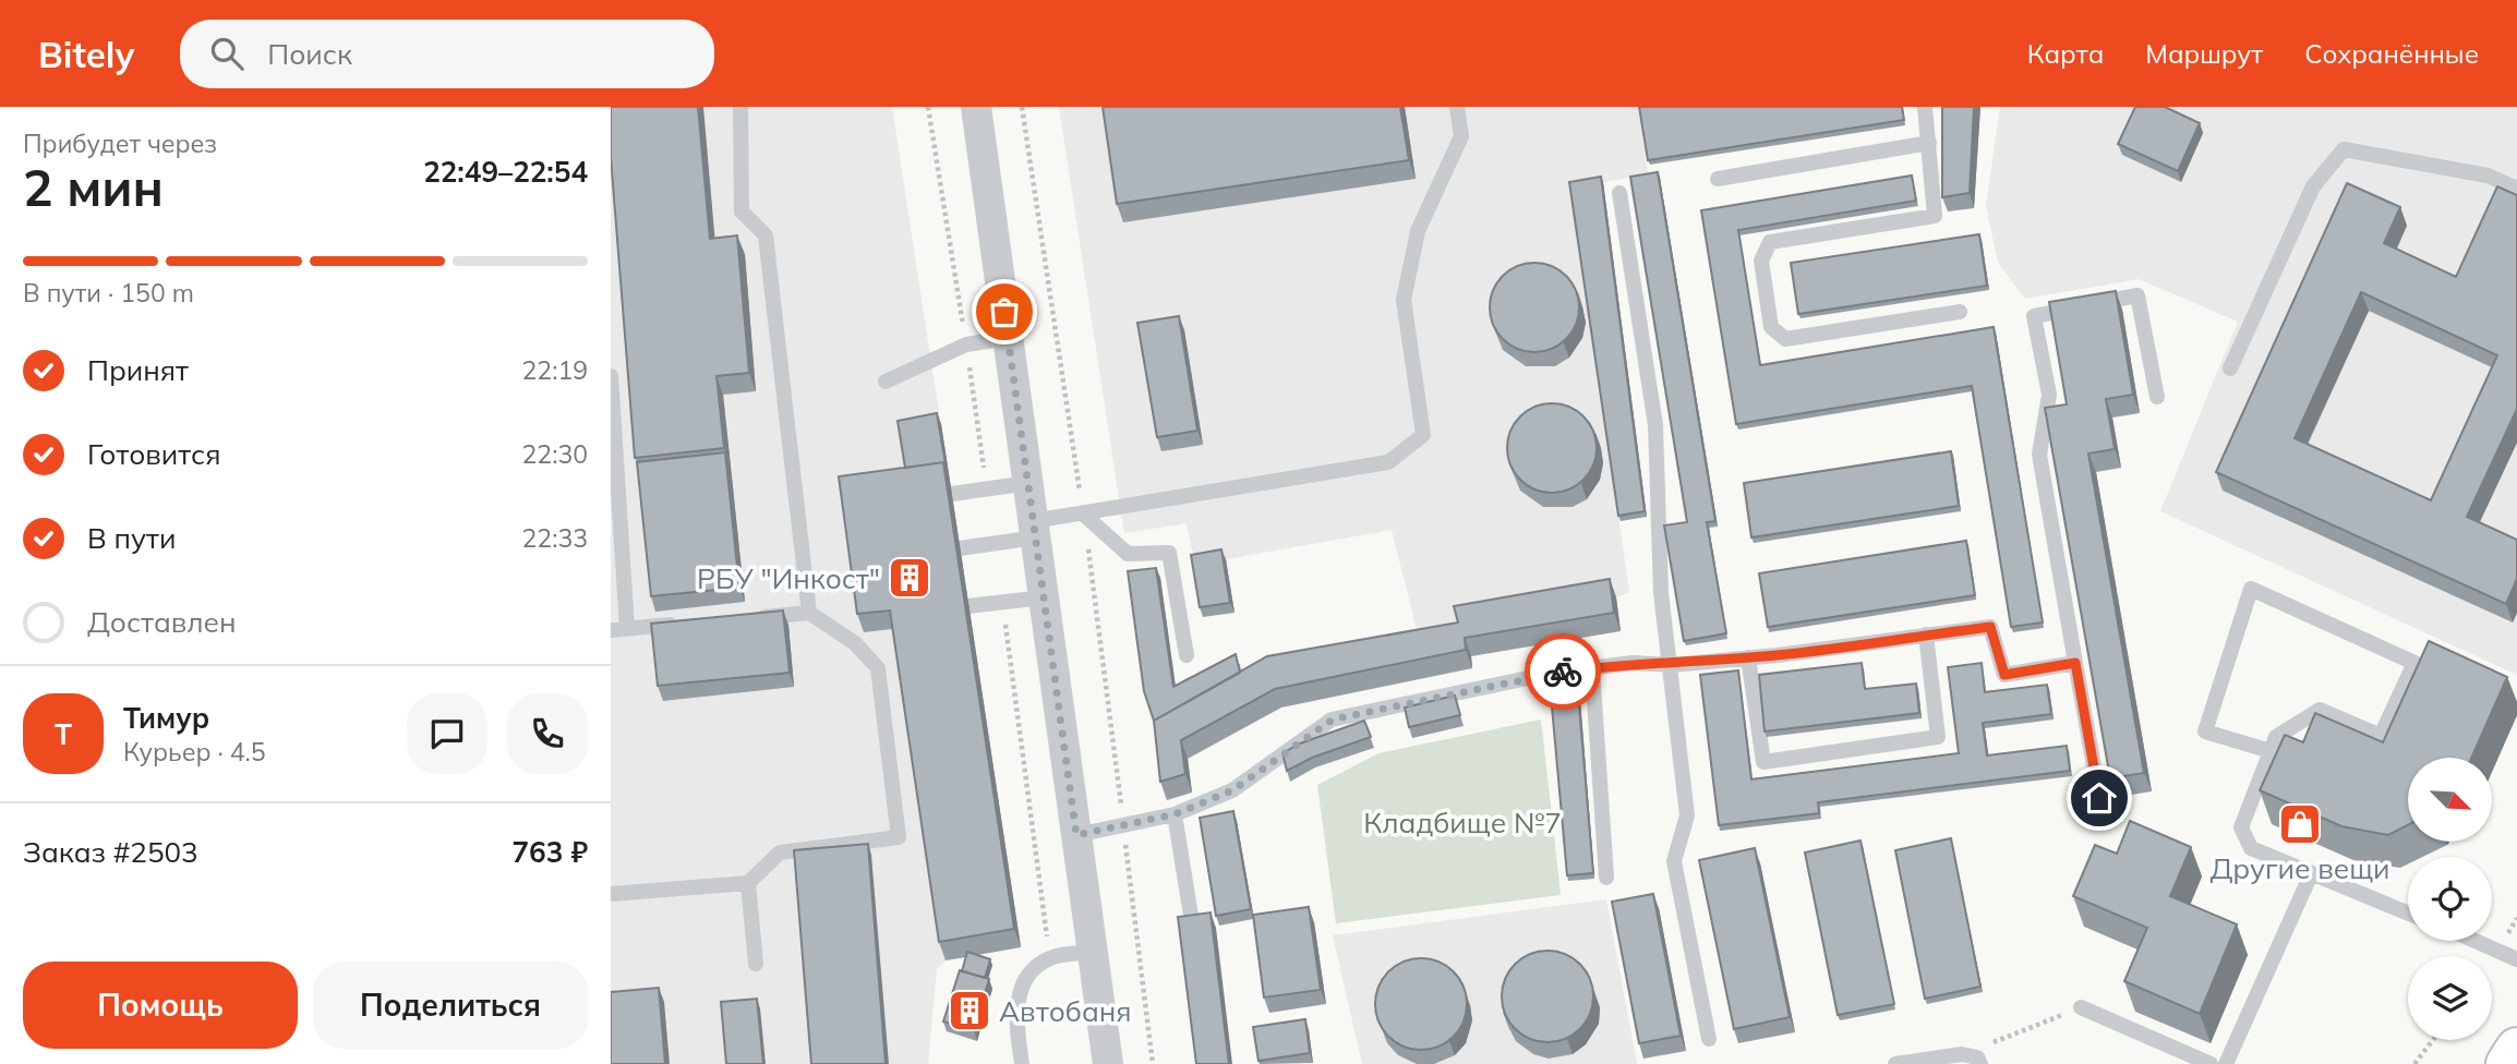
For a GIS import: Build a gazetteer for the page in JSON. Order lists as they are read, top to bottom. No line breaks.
{"parks":["Кладбище №7"],"places":{"building":["РБУ \"Инкост\"","Автобаня"],"shop":["Другие вещи"]},"north":"bottom right","page":{"header":"Bitely","search":"Поиск","nav":["Карта","Маршрут","Сохранённые"],"heading":["2 мин","Прибудет через","22:49–22:54"],"panel":["Тимур","Курьер · 4.5","Заказ #2503","763 ₽"],"bar":"В пути · 150 m","list":[["Принят","22:19"],["Готовится","22:30"],["В пути","22:33"],"Доставлен"],"round":"Т","buttons":["Помощь","Поделиться"]}}
